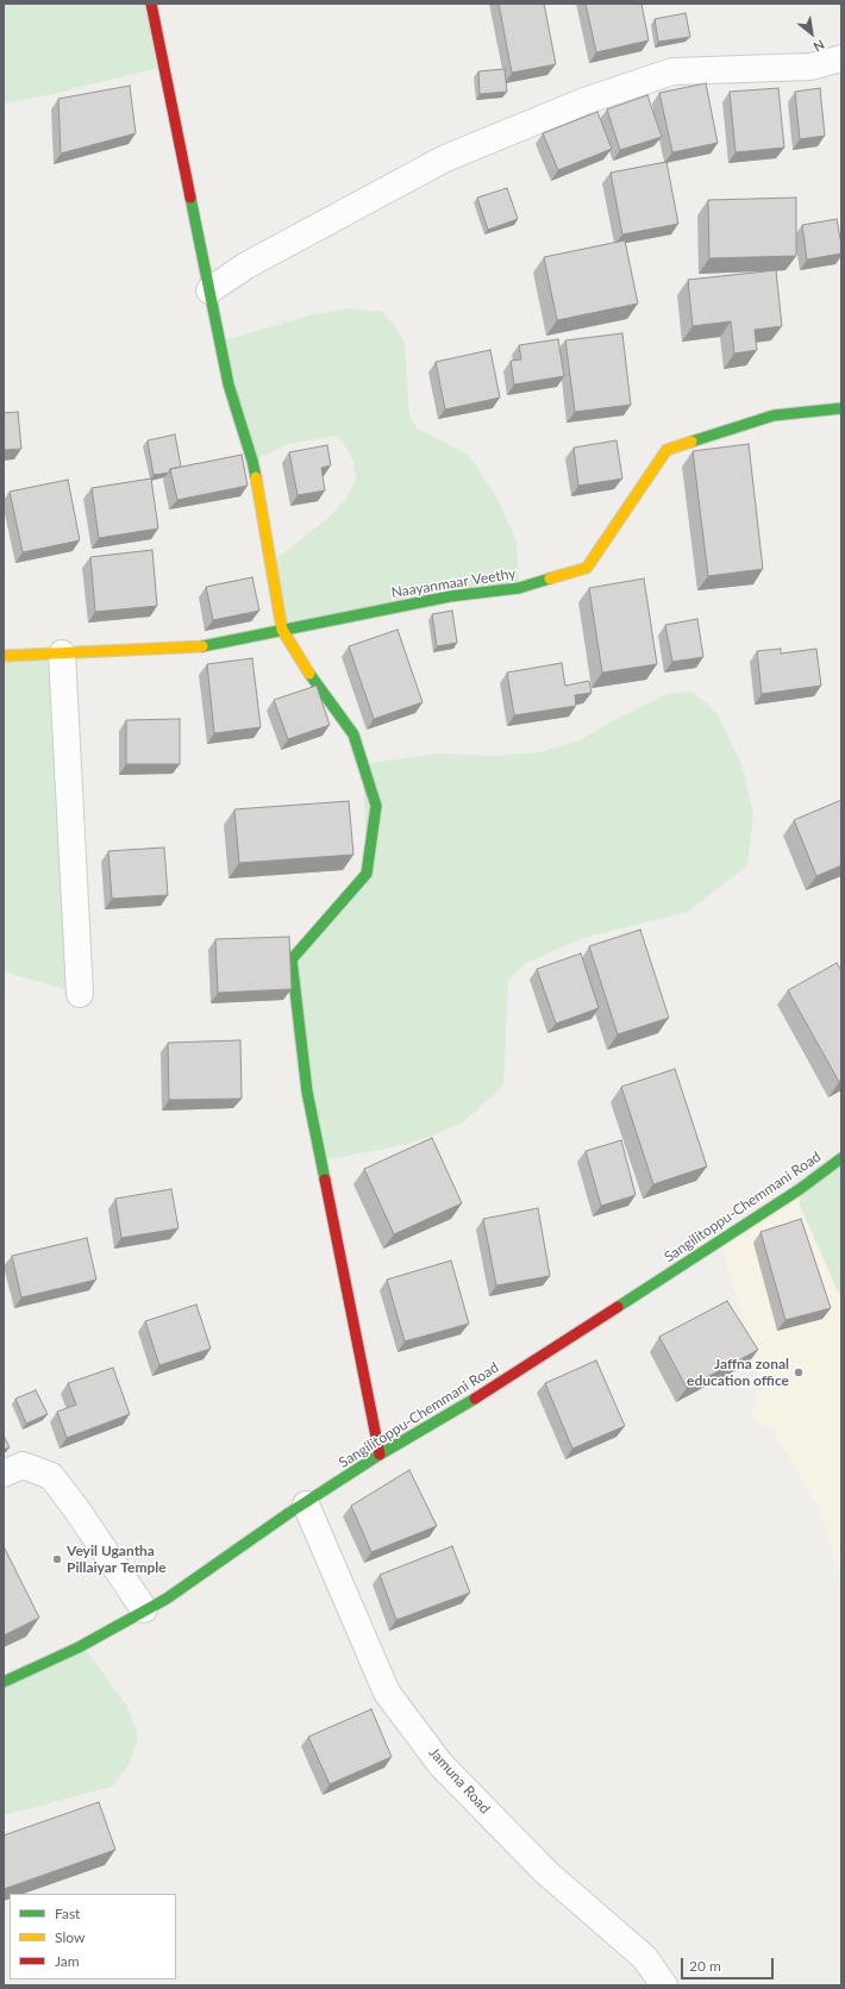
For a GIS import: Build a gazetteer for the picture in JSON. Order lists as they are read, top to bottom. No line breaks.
{"streets":{"street":["Naayanmaar Veethy","Sangilitoppu-Chemmani Road","Jamuna Road"]},"crossings":[["Sangilitoppu-Chemmani Road","Jamuna Road"]],"places":["Jaffna zonal education office","Veyil Ugantha Pillaiyar Temple"],"legend":["Fast","Slow","Jam"],"scale_bar":"20 m","north":"bottom right"}
